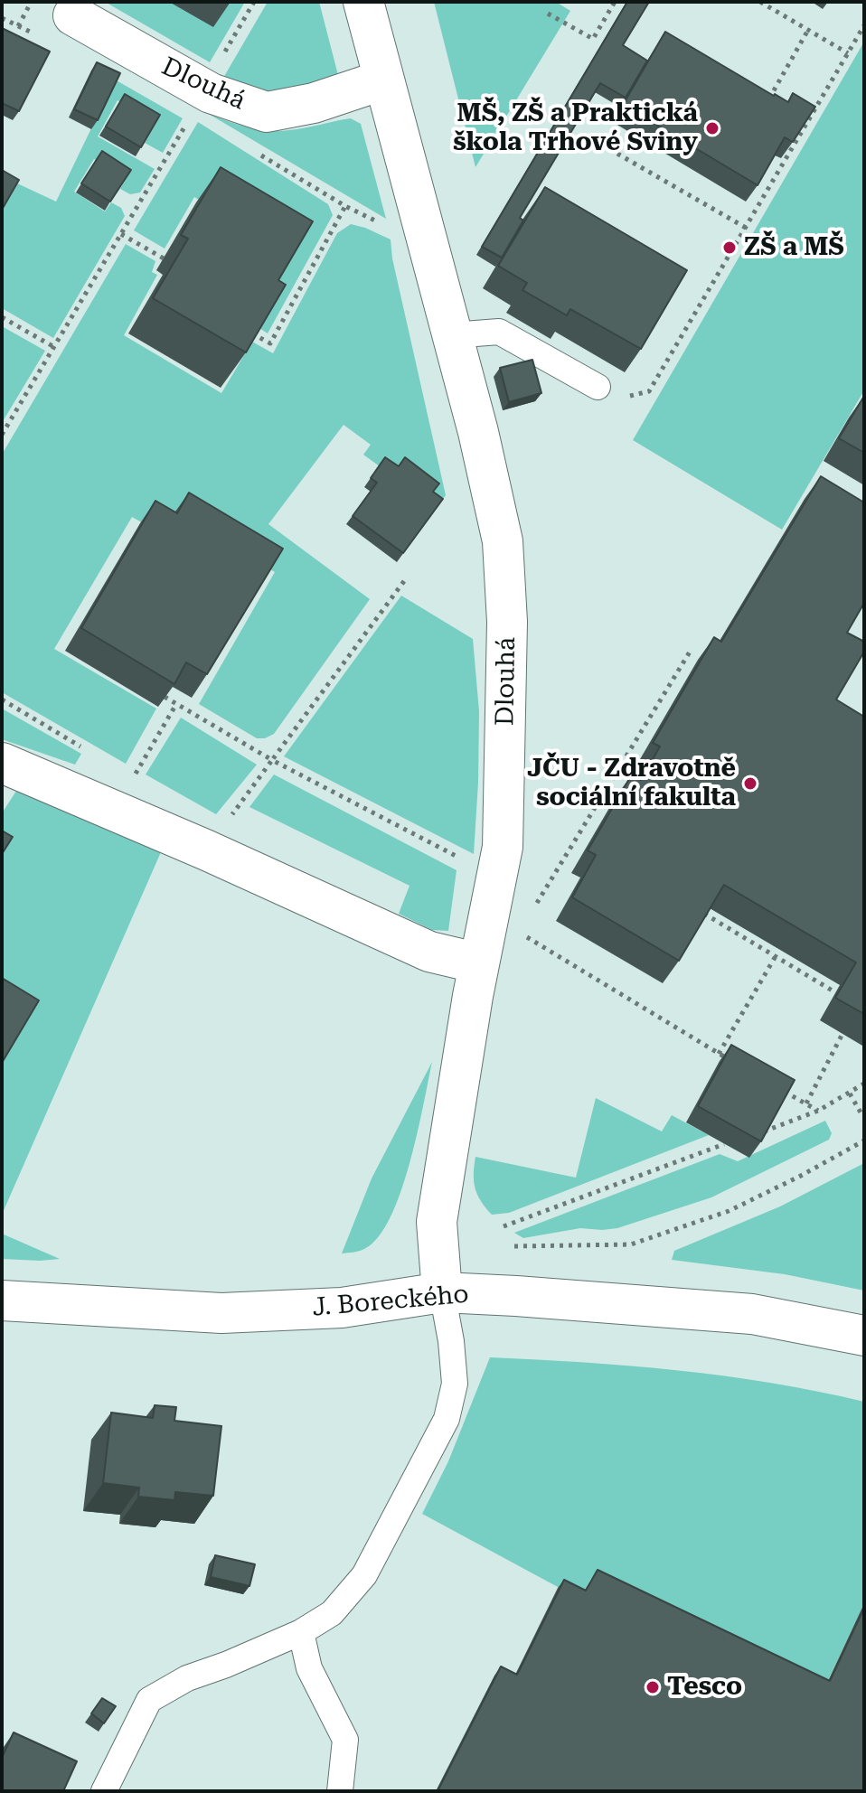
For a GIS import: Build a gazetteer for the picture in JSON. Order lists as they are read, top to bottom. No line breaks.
{"streets":{"street":["Dlouhá","J. Boreckého"]},"crossings":[["Dlouhá","J. Boreckého"]],"places":["MŠ, ZŠ a Praktická škola Trhové Sviny","ZŠ a MŠ","JČU - Zdravotně sociální fakulta","Tesco"]}
